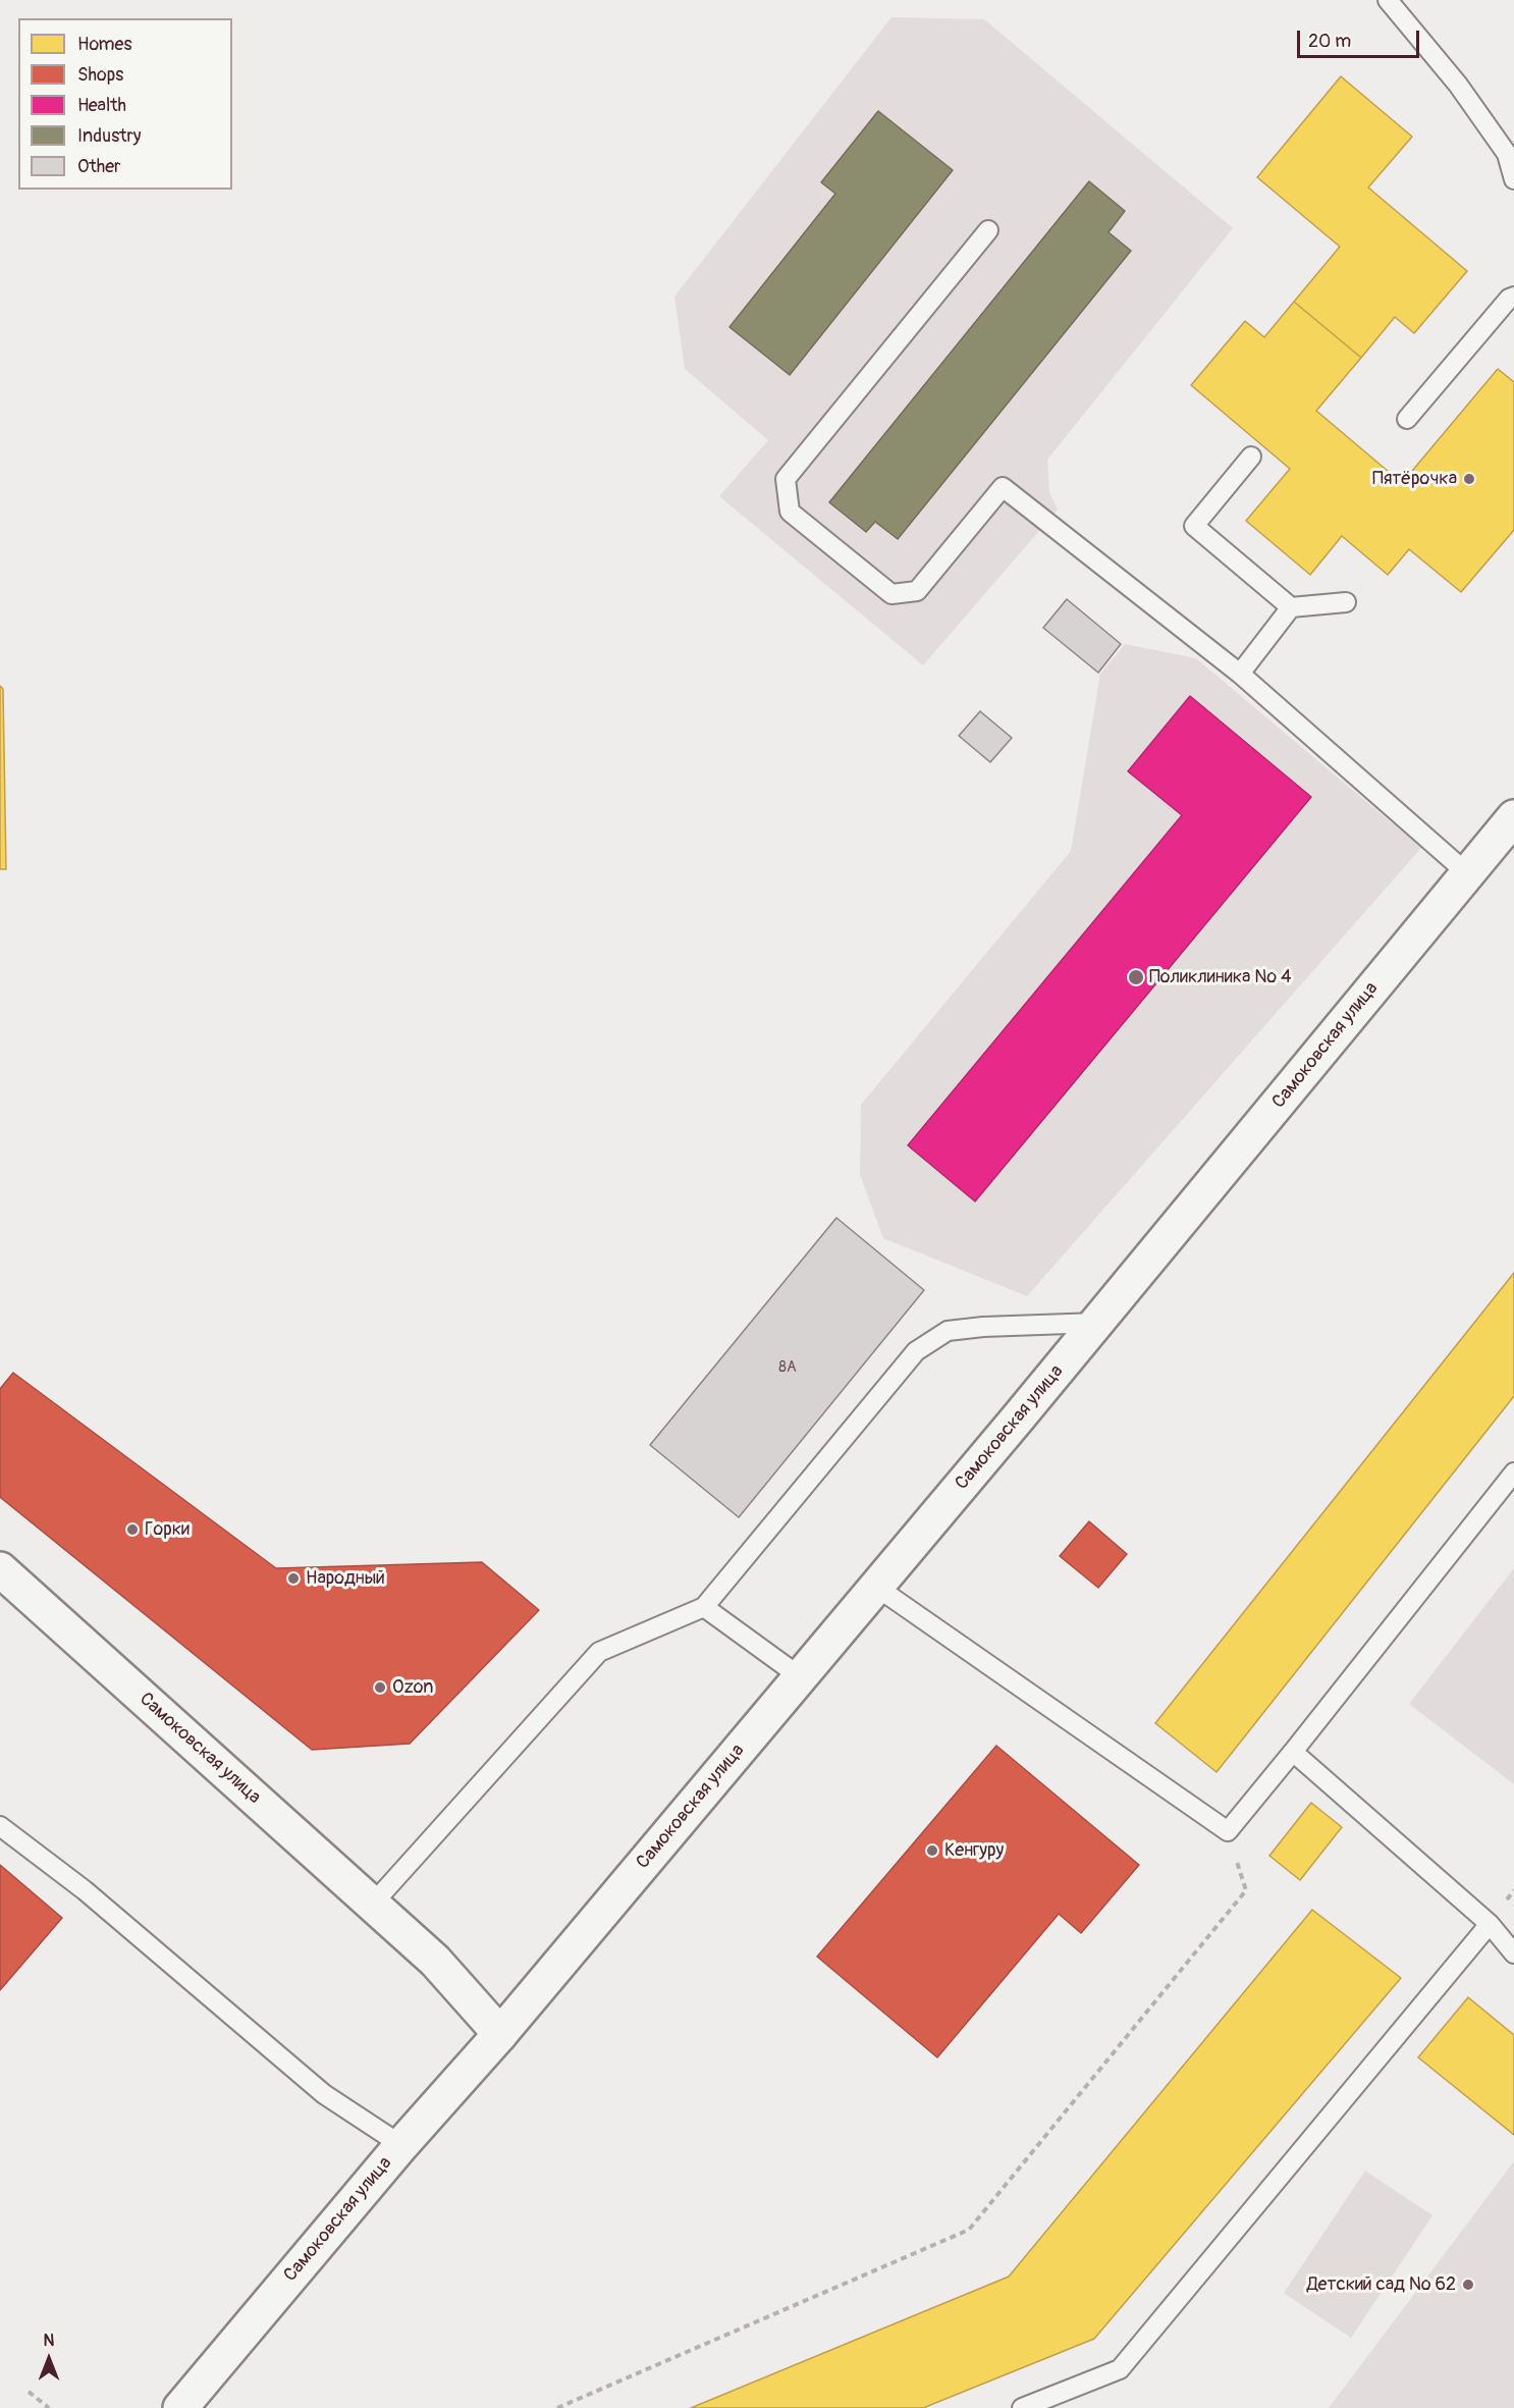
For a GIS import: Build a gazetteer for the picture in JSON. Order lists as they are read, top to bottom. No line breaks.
{"streets":{"street":["Самоковская улица"]},"places":["Пятёрочка","Поликлиника № 4","Горки","Народный","Ozon","Кенгуру","Детский сад № 62"],"house_numbers":["8А"],"legend":["Homes","Shops","Health","Industry","Other"],"scale_bar":"20 m","north":"top"}
